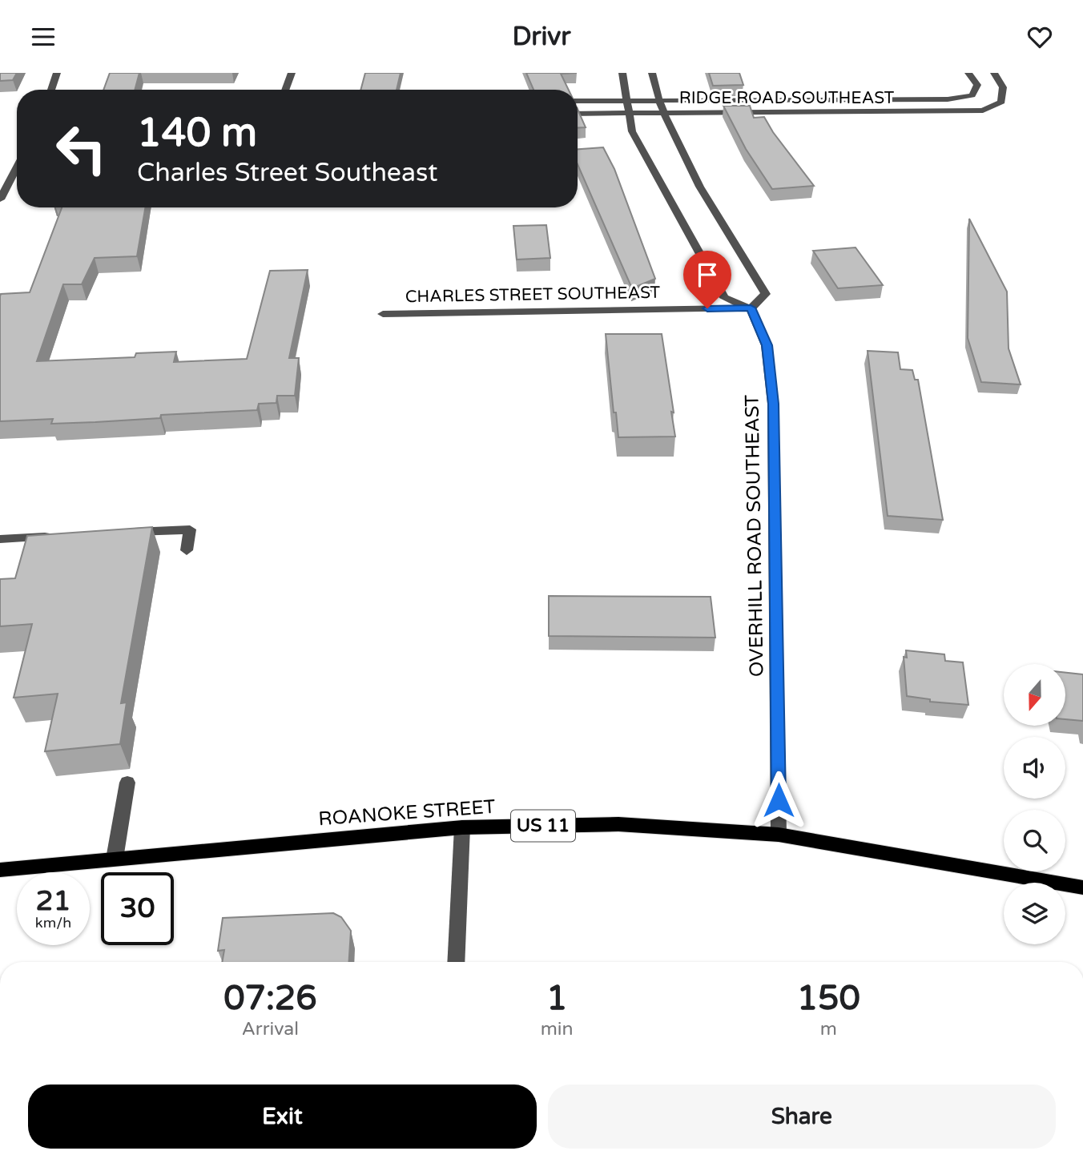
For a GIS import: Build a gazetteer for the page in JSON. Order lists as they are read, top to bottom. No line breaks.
{"streets":{"main road":["ROANOKE STREET","US 11"],"street":["RIDGE ROAD SOUTHEAST","CHARLES STREET SOUTHEAST","OVERHILL ROAD SOUTHEAST"]},"crossings":[["CHARLES STREET SOUTHEAST","OVERHILL ROAD SOUTHEAST"],["OVERHILL ROAD SOUTHEAST","ROANOKE STREET"]],"north":"bottom","page":{"header":"Drivr","turn":["140 m","Charles Street Southeast"],"speed":"21 km/h","limit":"30","eta":["07:26","Arrival","1","min","150","m"],"buttons":["Exit","Share"]}}
